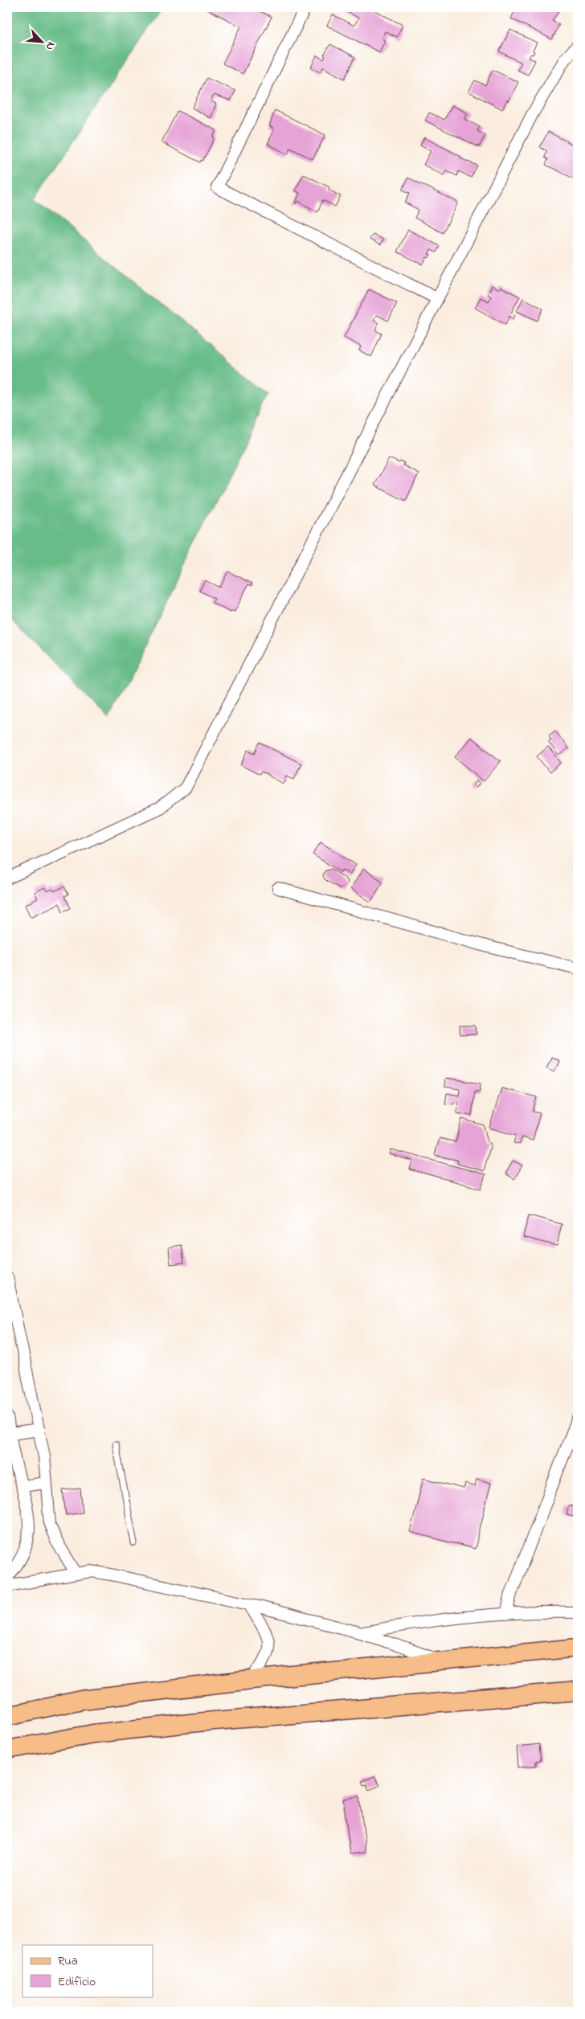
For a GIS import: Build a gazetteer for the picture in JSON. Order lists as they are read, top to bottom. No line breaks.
{"legend":["Rua","Edifício"],"north":"bottom right"}
